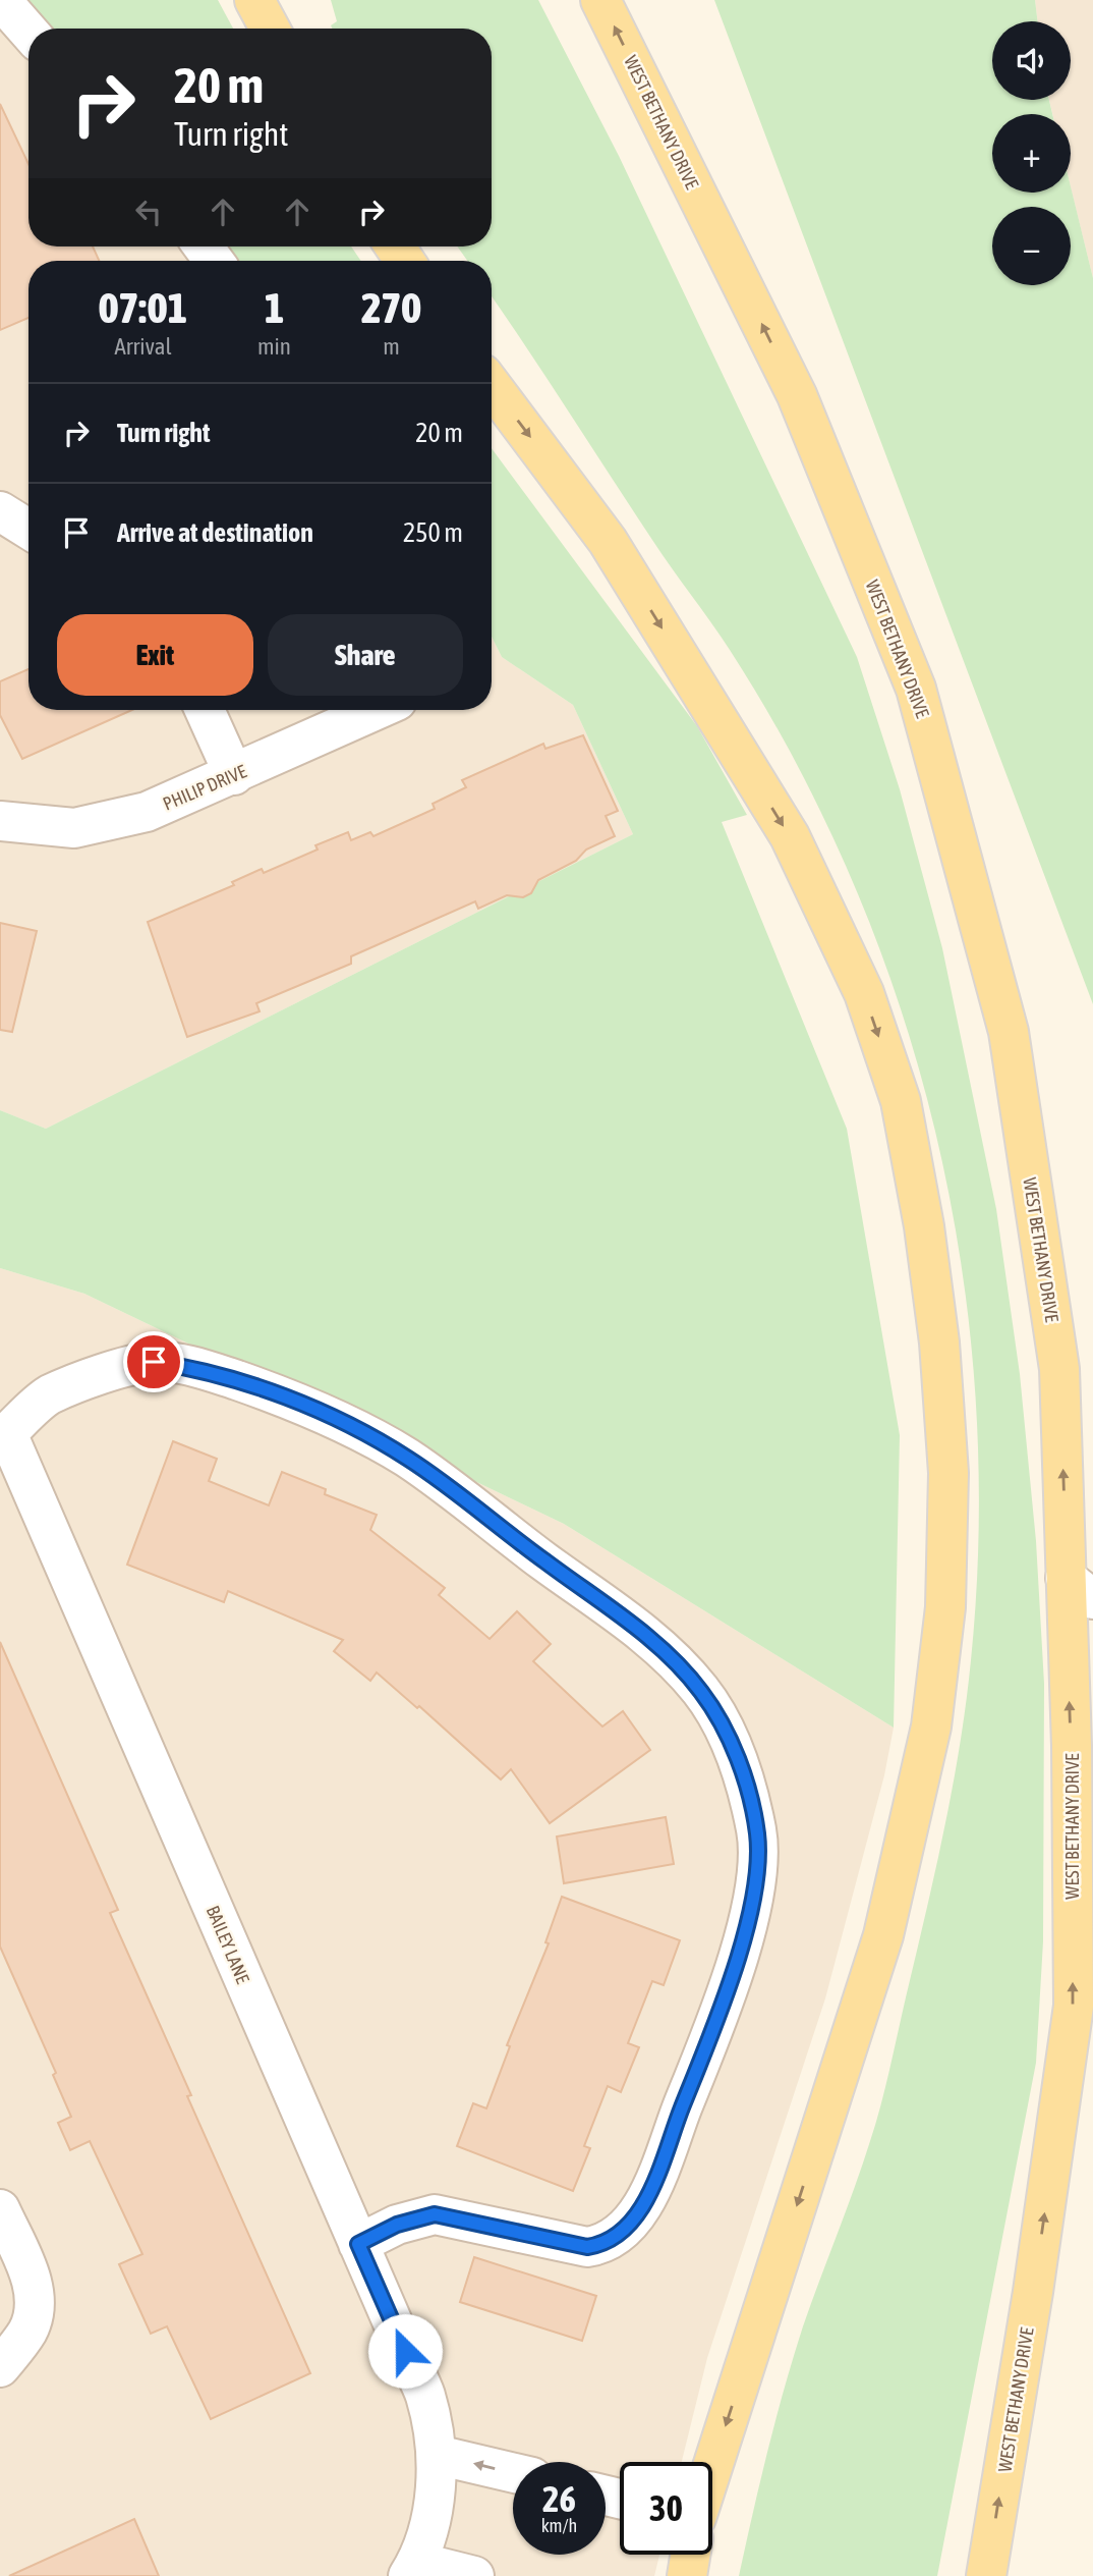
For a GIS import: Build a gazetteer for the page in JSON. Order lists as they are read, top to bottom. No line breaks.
{"streets":{"main road":["WEST BETHANY DRIVE"],"street":["PHILIP DRIVE","BAILEY LANE"]},"page":{"map_buttons":["+","−"],"turn":["20 m","Turn right"],"eta":["07:01","Arrival","1","min","270","m"],"list":[{"name":"Turn right","value":"20 m"},{"name":"Arrive at destination","value":"250 m"}],"buttons":["Exit","Share"],"speed":"26 km/h","limit":"30"}}
